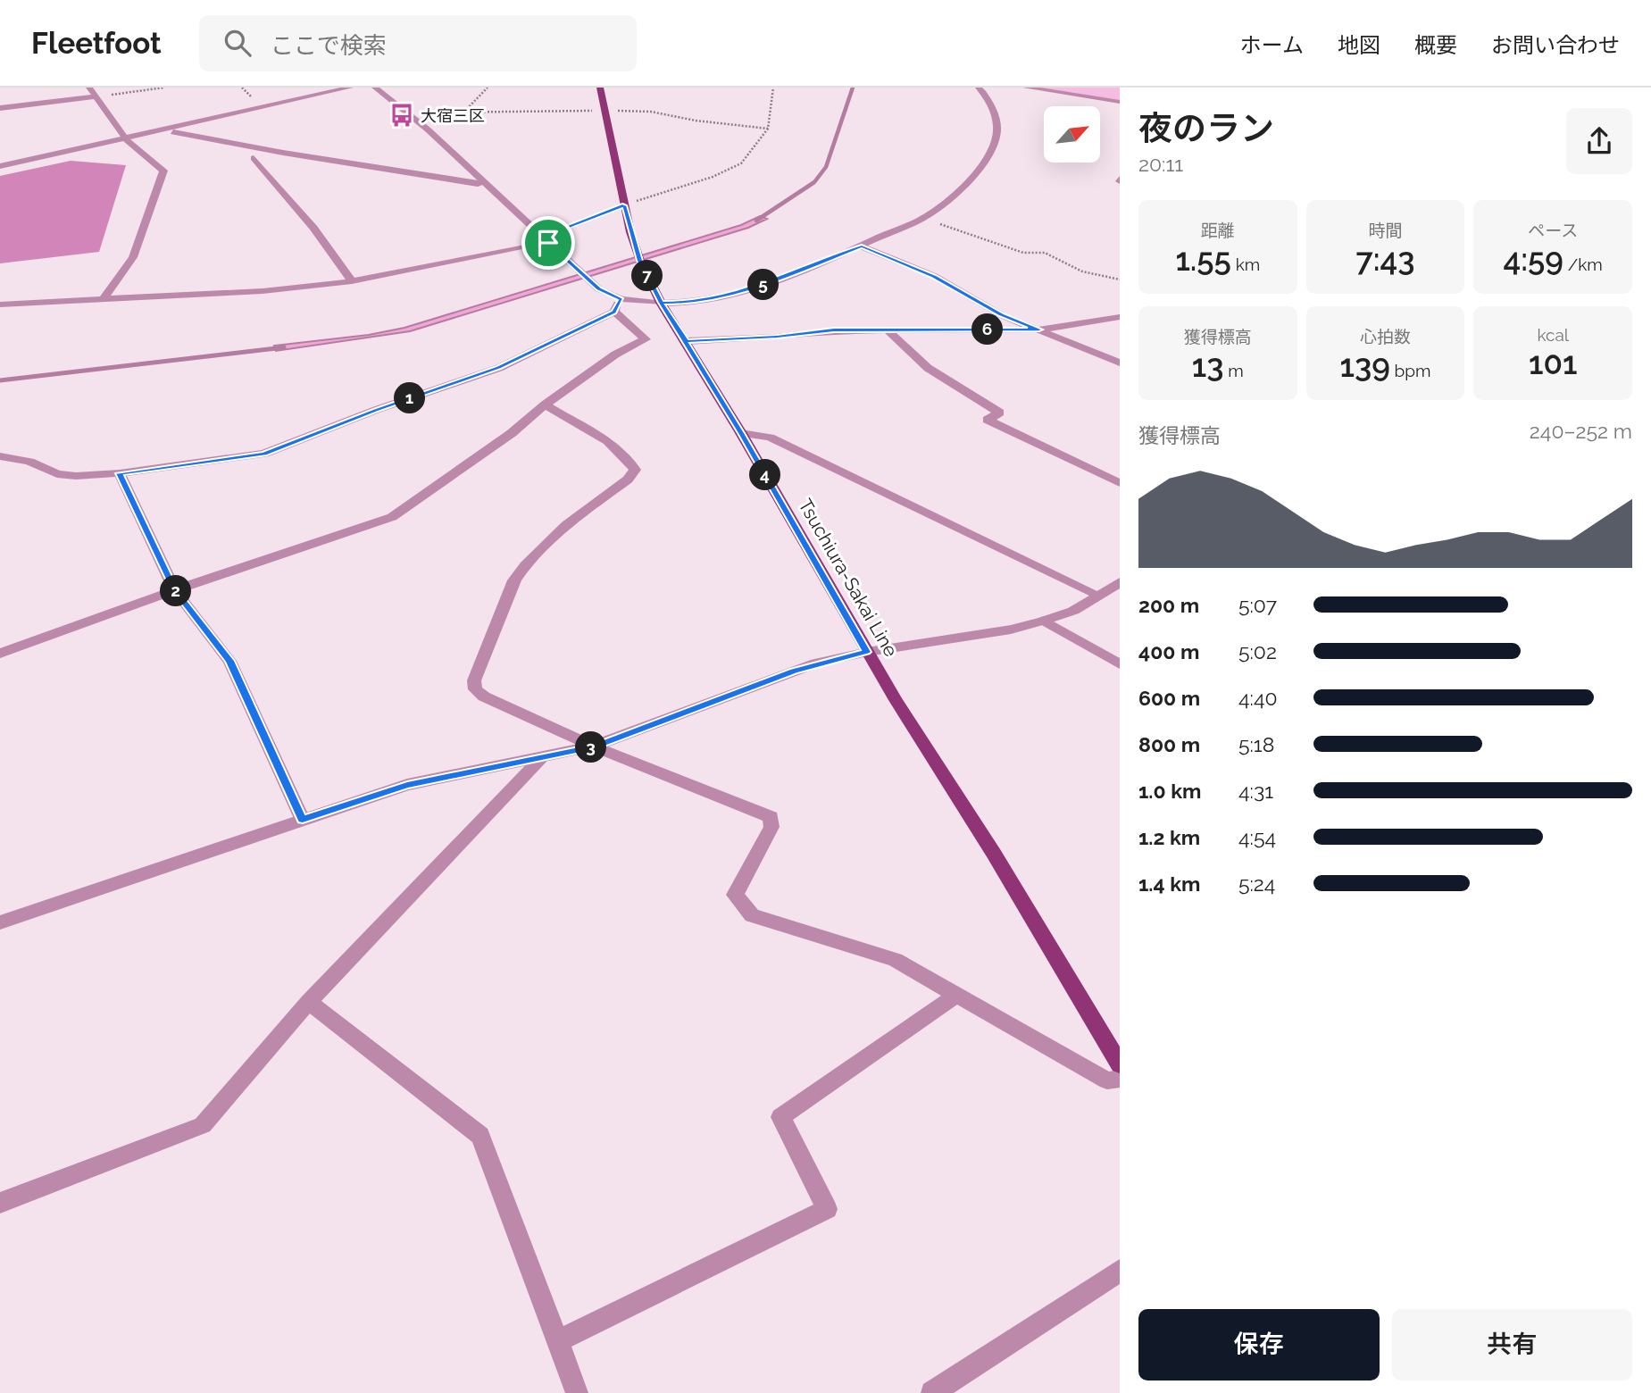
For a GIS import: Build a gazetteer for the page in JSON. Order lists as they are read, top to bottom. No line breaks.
{"streets":{"main road":["Tsuchiura-Sakai Line"]},"places":{"bus stop":["大宿三区"]},"north":"top right","page":{"header":"Fleetfoot","search":"ここで検索","nav":["ホーム","地図","概要","お問い合わせ"],"heading":["夜のラン","20:11"],"stats":[["距離","1.55 km"],["時間","7:43"],["ペース","4:59 /km"],["獲得標高","13 m"],["心拍数","139 bpm"],["kcal","101"]],"pins":["7","5","6","1","4","2","3"],"chart":["獲得標高","240–252 m"],"list":[{"name":"200 m","note":"5:07"},{"name":"400 m","note":"5:02"},{"name":"600 m","note":"4:40"},{"name":"800 m","note":"5:18"},{"name":"1.0 km","note":"4:31"},{"name":"1.2 km","note":"4:54"},{"name":"1.4 km","note":"5:24"}],"buttons":["保存","共有"]}}
